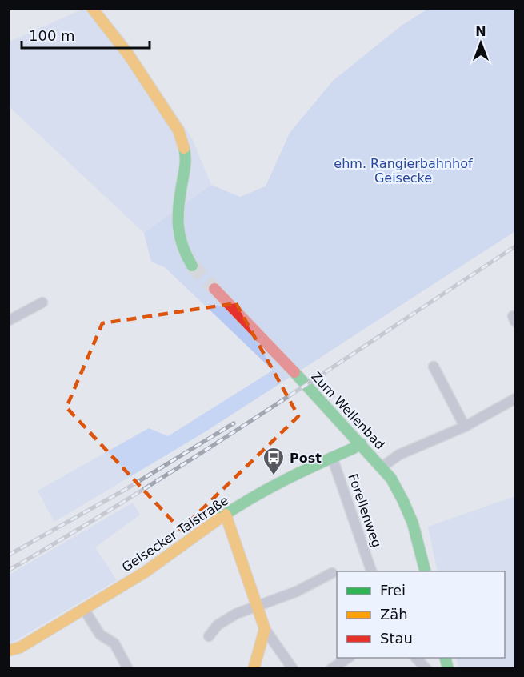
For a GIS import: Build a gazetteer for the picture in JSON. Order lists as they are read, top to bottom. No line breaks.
{"streets":{"main road":["Zum Wellenbad","Geisecker Talstraße"],"street":["Forellenweg"]},"crossings":[["Zum Wellenbad","Geisecker Talstraße"],["Forellenweg","Geisecker Talstraße"]],"parks":["ehm. Rangierbahnhof Geisecke"],"places":{"bus stop":["Post"]},"legend":["Frei","Zäh","Stau"],"scale_bar":"100 m","north":"top"}
